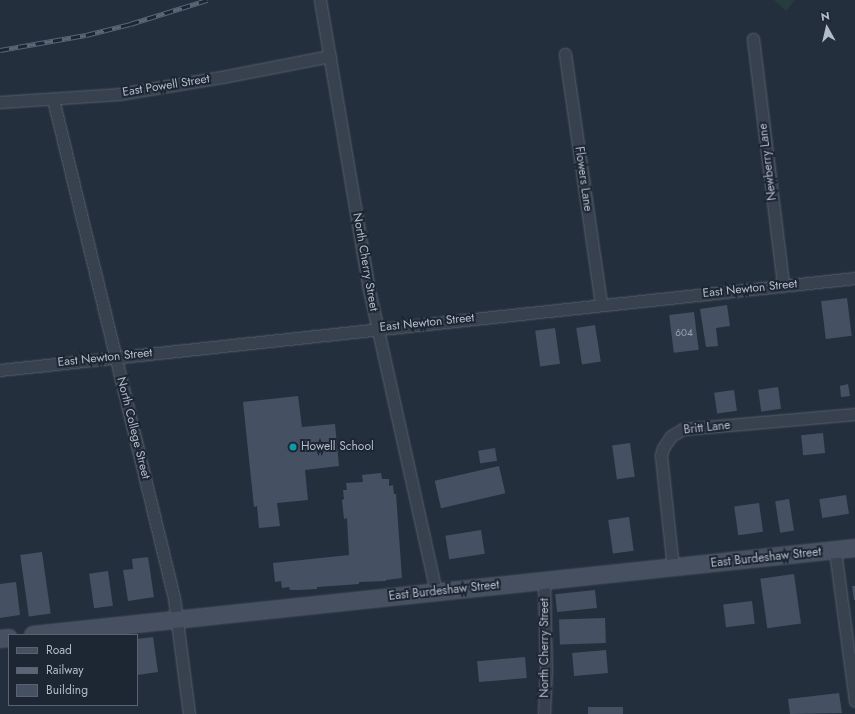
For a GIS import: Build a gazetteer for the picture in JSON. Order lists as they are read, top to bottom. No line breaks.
{"streets":{"street":["East Powell Street","Newberry Lane","Flowers Lane","North Cherry Street","East Newton Street","North College Street","Britt Lane","East Burdeshaw Street"]},"crossings":[["East Powell Street","North Cherry Street"],["East Powell Street","North College Street"],["Newberry Lane","East Newton Street"],["Flowers Lane","East Newton Street"],["North Cherry Street","East Newton Street"],["North Cherry Street","East Burdeshaw Street"],["East Newton Street","North College Street"],["North College Street","East Burdeshaw Street"],["Britt Lane","East Burdeshaw Street"]],"places":["Howell School"],"house_numbers":["604"],"legend":["Road","Railway","Building"],"north":"top"}
